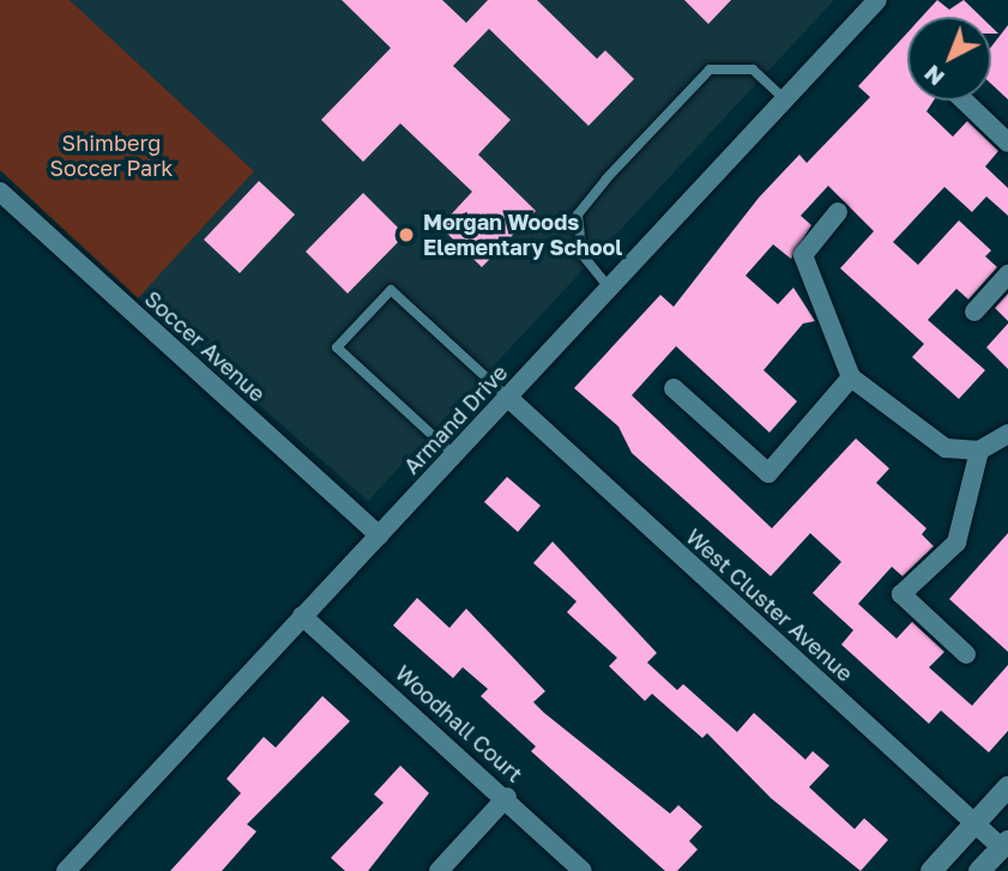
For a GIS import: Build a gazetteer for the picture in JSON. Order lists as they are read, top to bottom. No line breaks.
{"streets":{"street":["Soccer Avenue","Armand Drive","West Cluster Avenue","Woodhall Court"]},"crossings":[["Soccer Avenue","Armand Drive"],["Armand Drive","West Cluster Avenue"],["Armand Drive","Woodhall Court"]],"parks":["Shimberg Soccer Park"],"places":["Morgan Woods Elementary School"],"north":"bottom left"}
